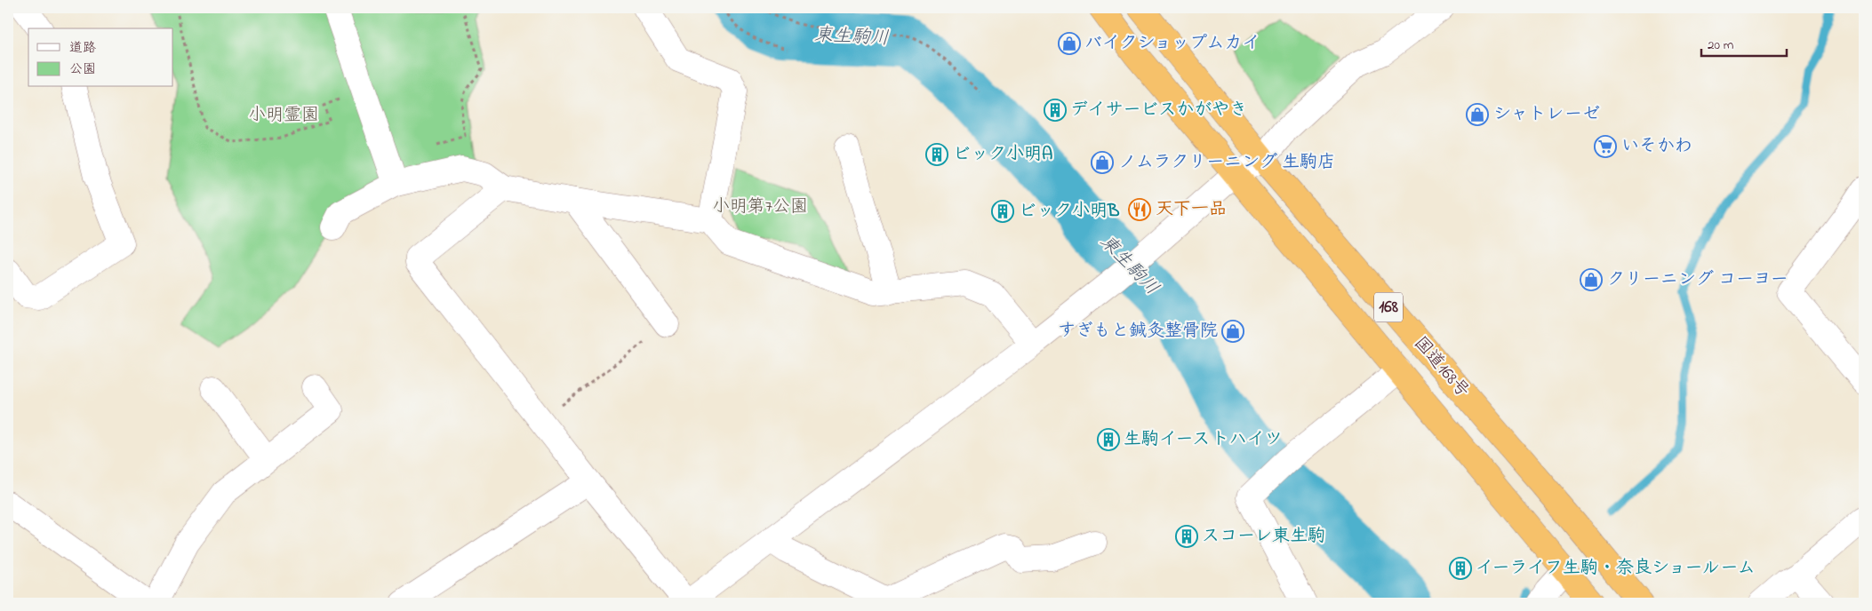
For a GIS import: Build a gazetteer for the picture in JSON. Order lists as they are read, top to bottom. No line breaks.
{"streets":{"highway":["168","国道168号"]},"water":["東生駒川"],"parks":["小明霊園","小明第7公園"],"places":{"shop":["バイクショップムカイ","シャトレーゼ","ノムラクリーニング 生駒店","クリーニング コーヨー","すぎもと鍼灸整骨院"],"building":["デイサービスかがやき","ビック小明A","ビック小明B","生駒イーストハイツ","スコーレ東生駒","イーライフ生駒・奈良ショールーム"],"supermarket":["いそかわ"],"restaurant":["天下一品"]},"legend":["道路","公園"],"scale_bar":"20 m"}
